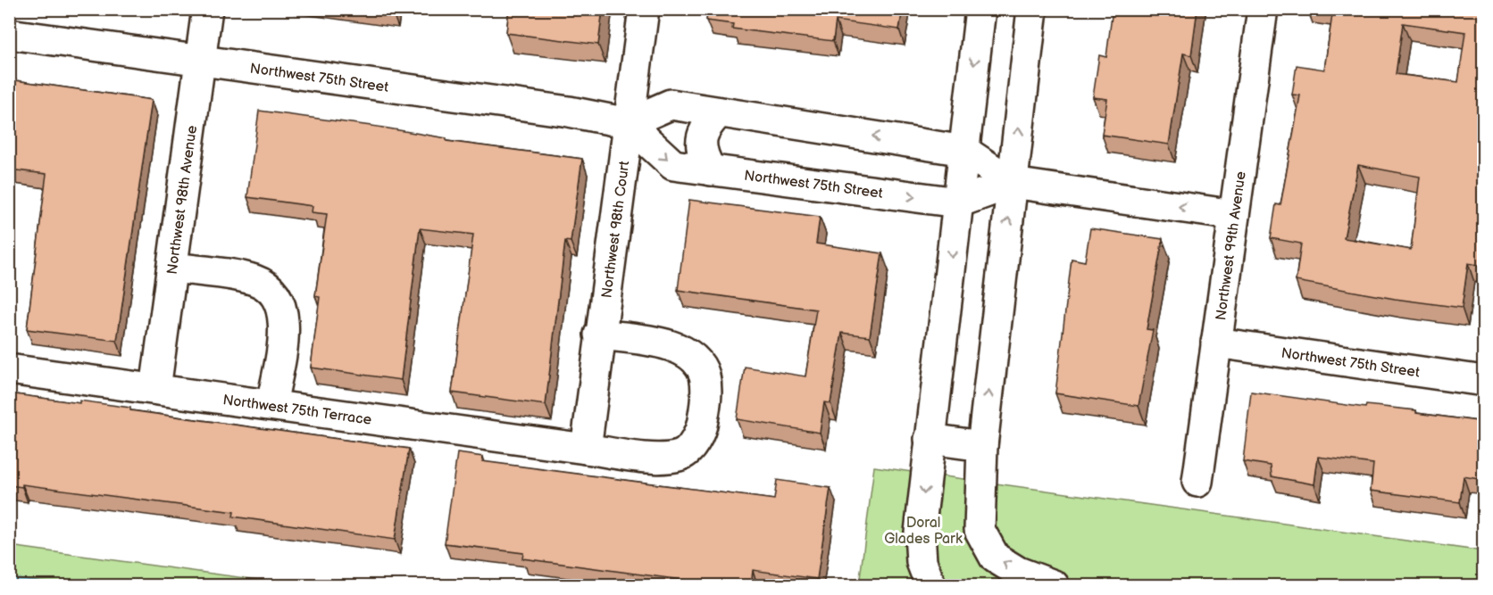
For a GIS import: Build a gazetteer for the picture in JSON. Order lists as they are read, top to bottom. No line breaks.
{"streets":{"street":["Northwest 75th Street","Northwest 98th Avenue","Northwest 98th Court","Northwest 99th Avenue","Northwest 75th Terrace"]},"crossings":[["Northwest 75th Street","Northwest 98th Avenue"],["Northwest 75th Street","Northwest 98th Court"],["Northwest 75th Street","Northwest 99th Avenue"],["Northwest 98th Avenue","Northwest 75th Terrace"],["Northwest 98th Court","Northwest 75th Terrace"]],"parks":["Doral Glades Park"]}
